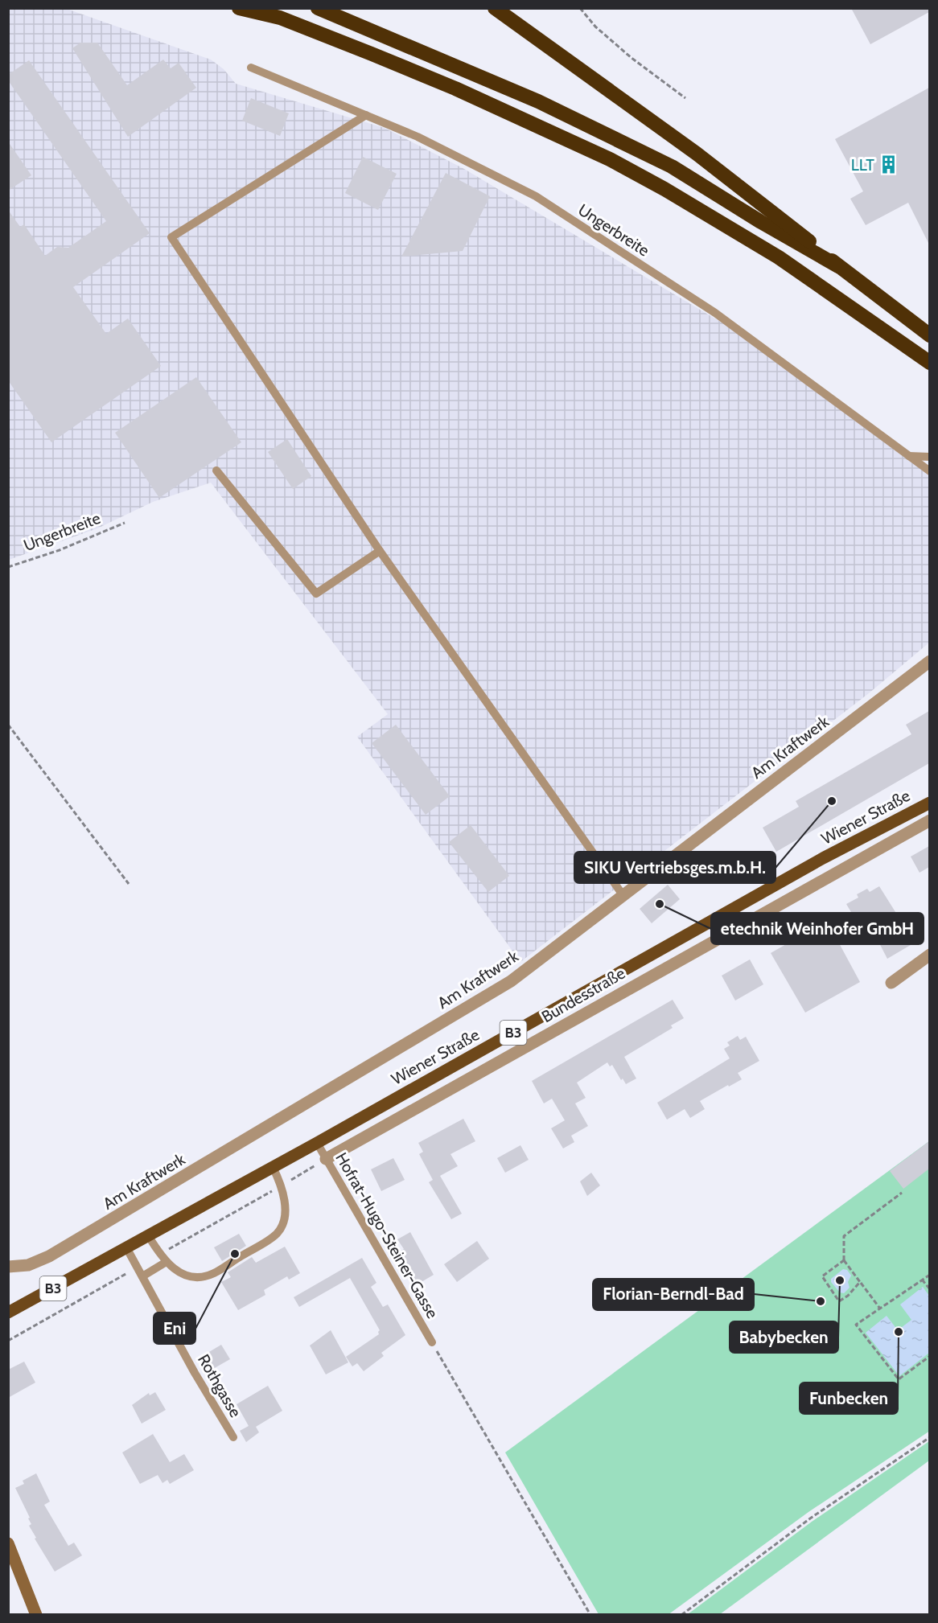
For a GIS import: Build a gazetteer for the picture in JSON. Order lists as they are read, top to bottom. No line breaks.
{"streets":{"main road":["Wiener Straße","B3"],"street":["Am Kraftwerk","Bundesstraße"],"lane":["Ungerbreite","Hofrat-Hugo-Steiner-Gasse","Rothgasse"]},"crossings":[["Wiener Straße","Hofrat-Hugo-Steiner-Gasse"],["Wiener Straße","Rothgasse"],["Bundesstraße","Hofrat-Hugo-Steiner-Gasse"]],"places":{"building":["LLT"],"other":["SIKU Vertriebsges.m.b.H.","etechnik Weinhofer GmbH","Eni","Babybecken","Florian-Berndl-Bad","Funbecken"]}}
